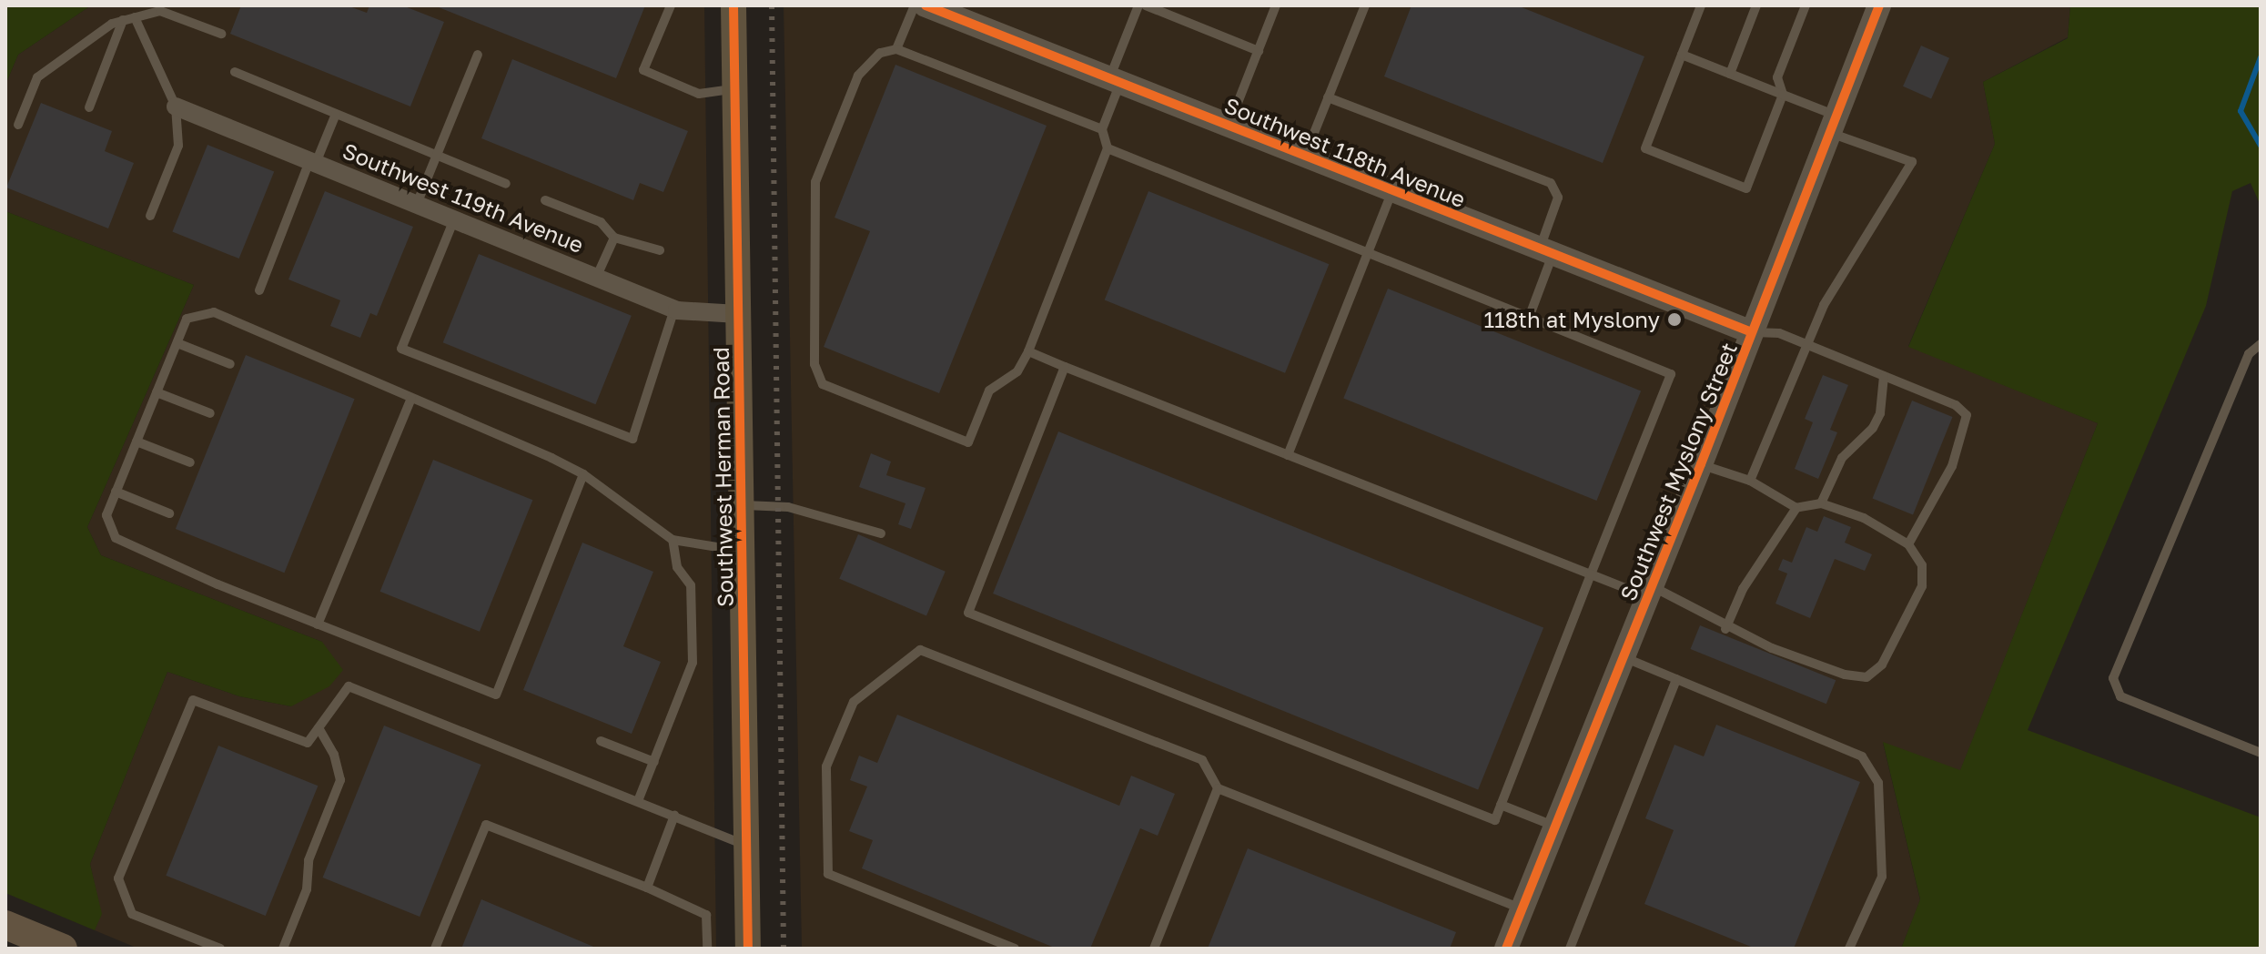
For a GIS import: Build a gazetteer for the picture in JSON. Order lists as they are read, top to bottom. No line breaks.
{"streets":{"main road":["Southwest Herman Road"],"street":["Southwest 118th Avenue","Southwest 119th Avenue","Southwest Myslony Street"]},"crossings":[["Southwest 118th Avenue","Southwest Myslony Street"],["Southwest 119th Avenue","Southwest Herman Road"]],"places":["118th at Myslony"]}
